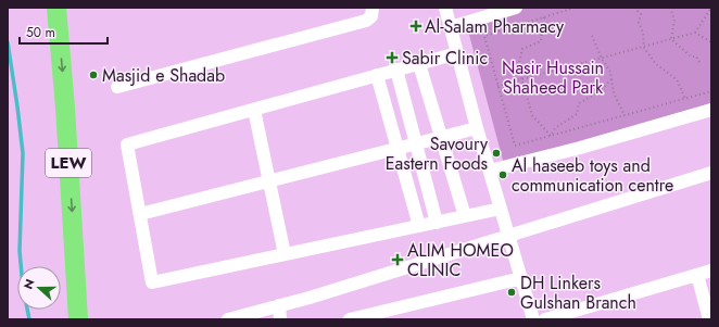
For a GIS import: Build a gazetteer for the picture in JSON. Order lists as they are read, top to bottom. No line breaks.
{"streets":{"highway":["LEW"]},"parks":["Nasir Hussain Shaheed Park"],"places":{"health":["Al-Salam Pharmacy","Sabir Clinic","ALIM HOMEO CLINIC"],"other":["Masjid e Shadab","Savoury Eastern Foods","Al haseeb toys and communication centre","DH Linkers Gulshan Branch"]},"scale_bar":"50 m","north":"left"}
